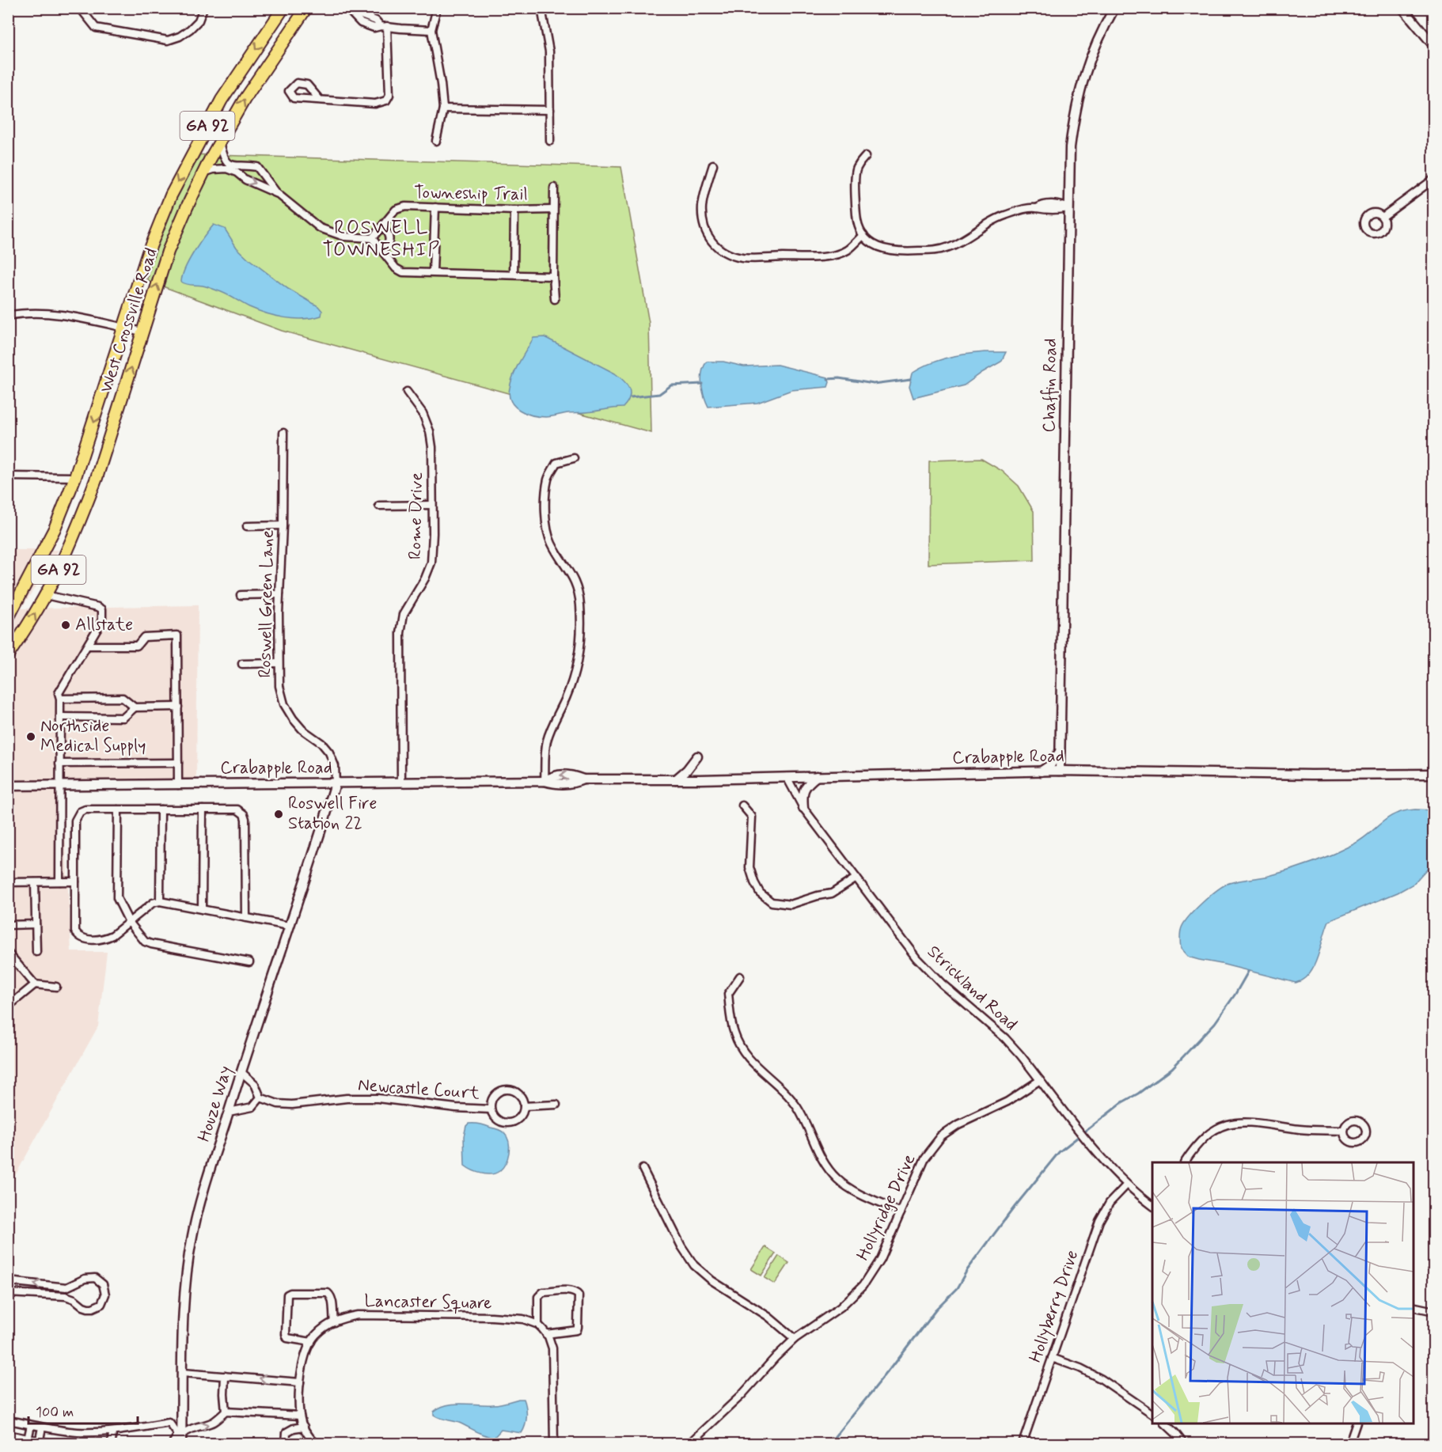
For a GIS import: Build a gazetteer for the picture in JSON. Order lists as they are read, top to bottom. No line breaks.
{"streets":{"main road":["GA 92","West Crossville Road"],"street":["Towneship Trail","Chaffin Road","Rome Drive","Roswell Green Lane","Crabapple Road","Strickland Road","Newcastle Court","Houze Way","Hollyridge Drive","Lancaster Square","Hollyberry Drive"]},"crossings":[["Chaffin Road","Crabapple Road"],["Rome Drive","Crabapple Road"],["Roswell Green Lane","Crabapple Road"],["Roswell Green Lane","Houze Way"],["Crabapple Road","Strickland Road"],["Crabapple Road","Houze Way"],["Strickland Road","Hollyridge Drive"],["Strickland Road","Hollyberry Drive"]],"districts":["ROSWELL TOWNESHIP"],"places":["Allstate","Northside Medical Supply","Roswell Fire Station 22"],"scale_bar":"100 m"}
